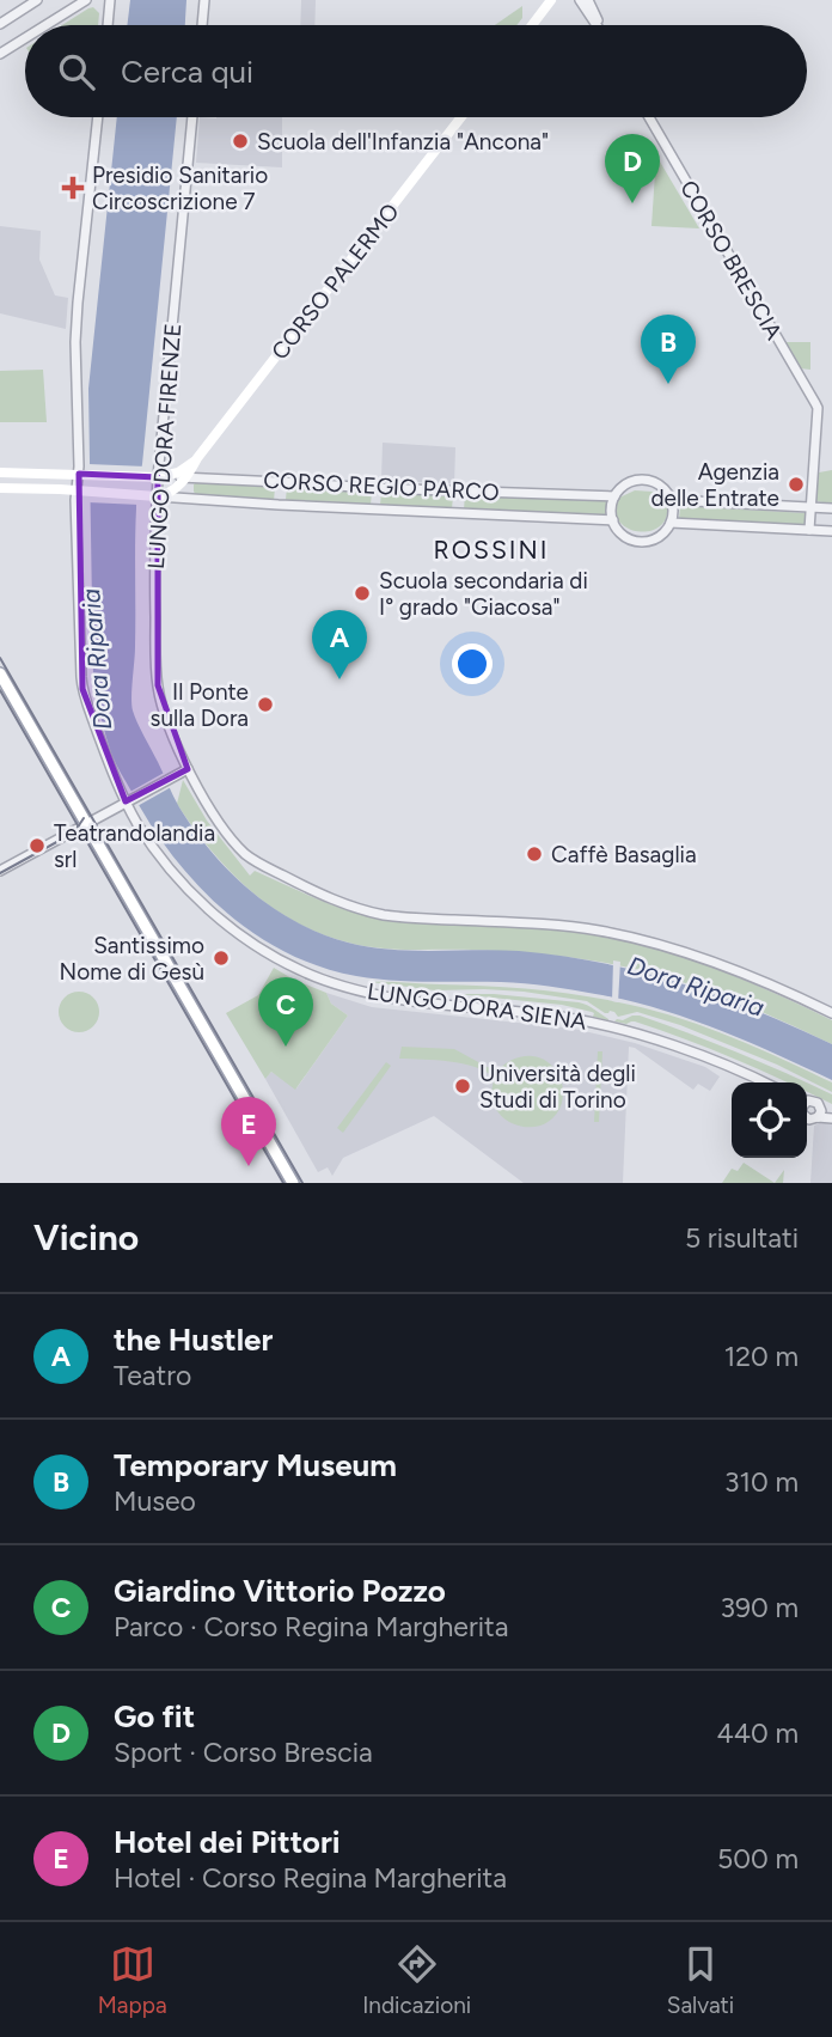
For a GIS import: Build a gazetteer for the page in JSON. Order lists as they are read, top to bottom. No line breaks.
{"streets":{"main road":["CORSO PALERMO"],"street":["CORSO BRESCIA","LUNGO DORA FIRENZE","CORSO REGIO PARCO","LUNGO DORA SIENA"]},"crossings":[["CORSO PALERMO","CORSO REGIO PARCO"],["LUNGO DORA FIRENZE","CORSO REGIO PARCO"]],"districts":["ROSSINI"],"water":["Dora Riparia"],"places":{"other":["Scuola dell'Infanzia \"Ancona\"","Agenzia delle Entrate","Scuola secondaria di I° grado \"Giacosa\"","Il Ponte sulla Dora","Teatrandolandia srl","Caffè Basaglia","Santissimo Nome di Gesù","Università degli Studi di Torino"],"health":["Presidio Sanitario Circoscrizione 7"]},"page":{"search":"Cerca qui","pins":["D","B","A","C","E"],"heading":["Vicino","5 risultati"],"list":[{"mark":"A","name":"the Hustler","note":"Teatro","value":"120 m"},{"mark":"B","name":"Temporary Museum","note":"Museo","value":"310 m"},{"mark":"C","name":"Giardino Vittorio Pozzo","note":"Parco · Corso Regina Margherita","value":"390 m"},{"mark":"D","name":"Go fit","note":"Sport · Corso Brescia","value":"440 m"},{"mark":"E","name":"Hotel dei Pittori","note":"Hotel · Corso Regina Margherita","value":"500 m"}],"nav":["Mappa","Indicazioni","Salvati"]}}
